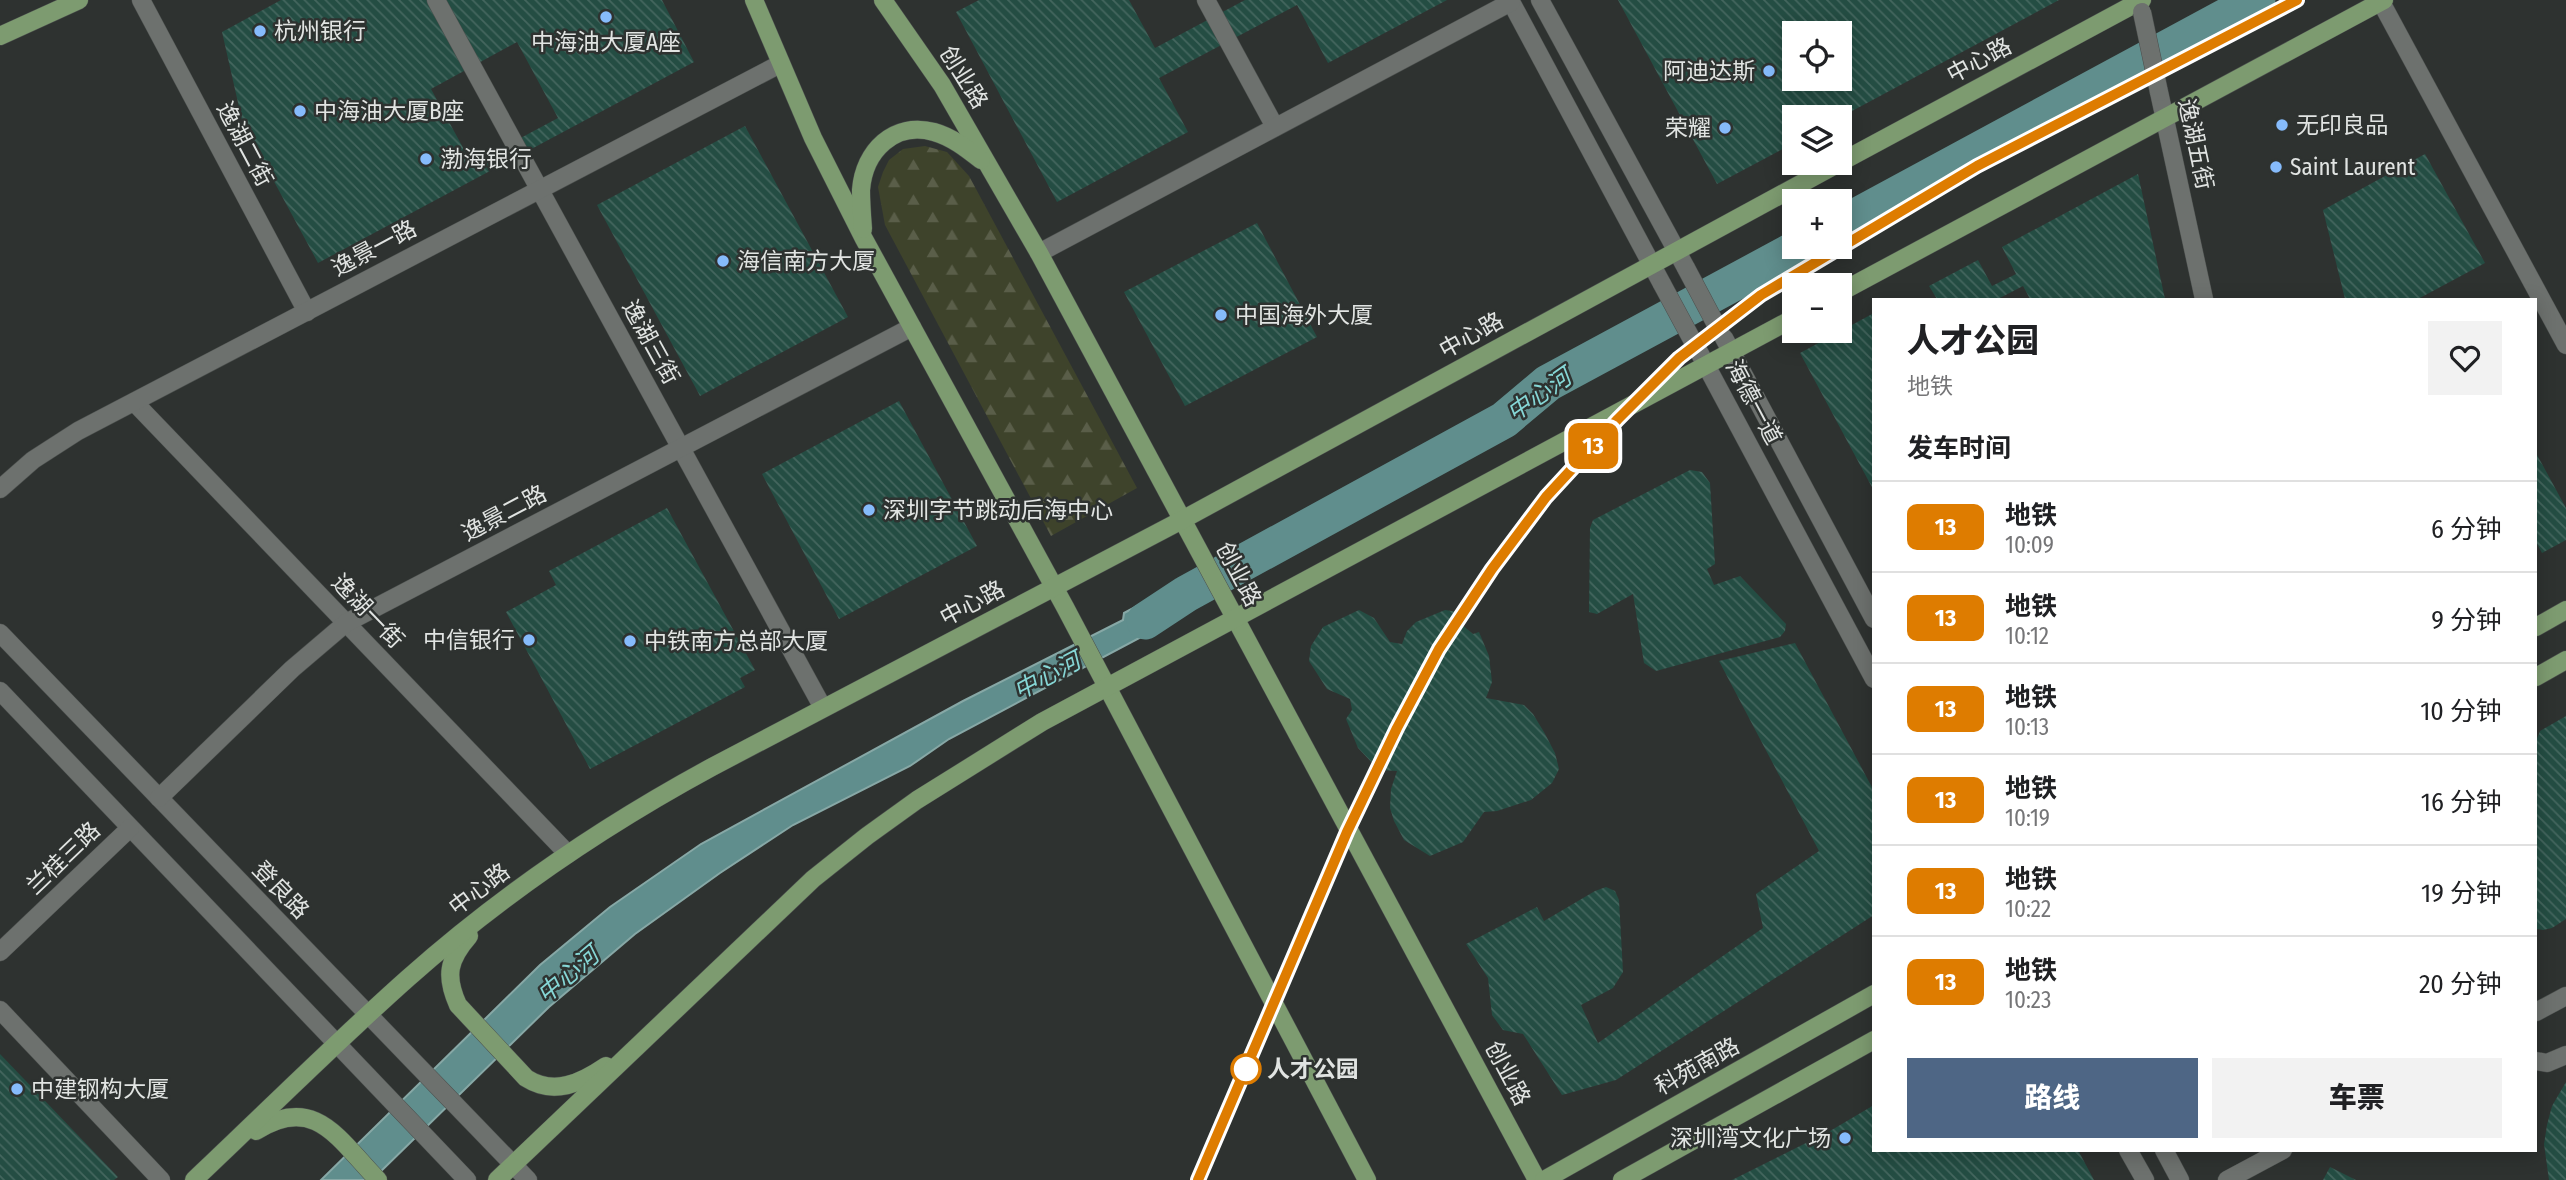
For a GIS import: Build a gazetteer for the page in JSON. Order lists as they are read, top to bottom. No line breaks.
{"streets":{"main road":["中心路","创业路","科苑南路"],"street":["逸湖二街","逸湖五街","逸景一路","逸湖三街","海德一道","逸景二路","逸湖一街","兰桂三路","登良路"]},"crossings":[["中心路","创业路"],["中心路","逸湖五街"],["中心路","逸湖三街"],["中心路","海德一道"],["中心路","逸湖一街"],["中心路","登良路"],["逸湖二街","逸景一路"],["逸景一路","逸湖三街"],["逸景一路","逸湖一街"],["逸湖三街","逸景二路"],["逸景二路","逸湖一街"],["逸景二路","登良路"]],"water":["中心河"],"places":["中海油大厦A座","杭州银行","阿迪达斯","中海油大厦B座","无印良品","荣耀","渤海银行","Saint Laurent","海信南方大厦","中国海外大厦","深圳字节跳动后海中心","中信银行","中铁南方总部大厦","人才公园","中建钢构大厦","深圳湾文化广场"],"lines":["metro line 13"],"page":{"on_map":"13","map_buttons":["+","−"],"heading":[["人才公园","地铁"],"发车时间"],"list":[{"mark":"13","name":"地铁","note":"10:09","value":"6 分钟"},{"mark":"13","name":"地铁","note":"10:12","value":"9 分钟"},{"mark":"13","name":"地铁","note":"10:13","value":"10 分钟"},{"mark":"13","name":"地铁","note":"10:19","value":"16 分钟"},{"mark":"13","name":"地铁","note":"10:22","value":"19 分钟"},{"mark":"13","name":"地铁","note":"10:23","value":"20 分钟"}],"buttons":["路线","车票"]}}
